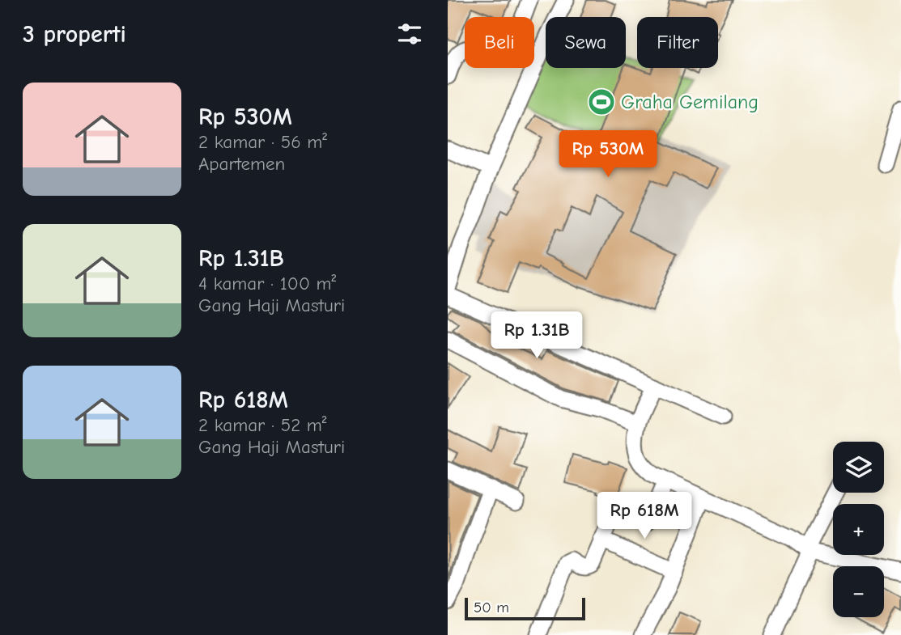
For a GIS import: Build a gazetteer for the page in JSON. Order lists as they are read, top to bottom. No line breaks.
{"places":{"sports":["Graha Gemilang"]},"scale_bar":"50 m","page":{"heading":"3 properti","chip":["Beli","Sewa","Filter"],"list":[{"name":"Rp 530M","note":"2 kamar · 56 m² · Apartemen"},{"name":"Rp 1.31B","note":"4 kamar · 100 m² · Gang Haji Masturi"},{"name":"Rp 618M","note":"2 kamar · 52 m² · Gang Haji Masturi"}],"price":["Rp 530M","Rp 1.31B","Rp 618M"],"map_buttons":["+","−"],"scale":"50 m"}}
